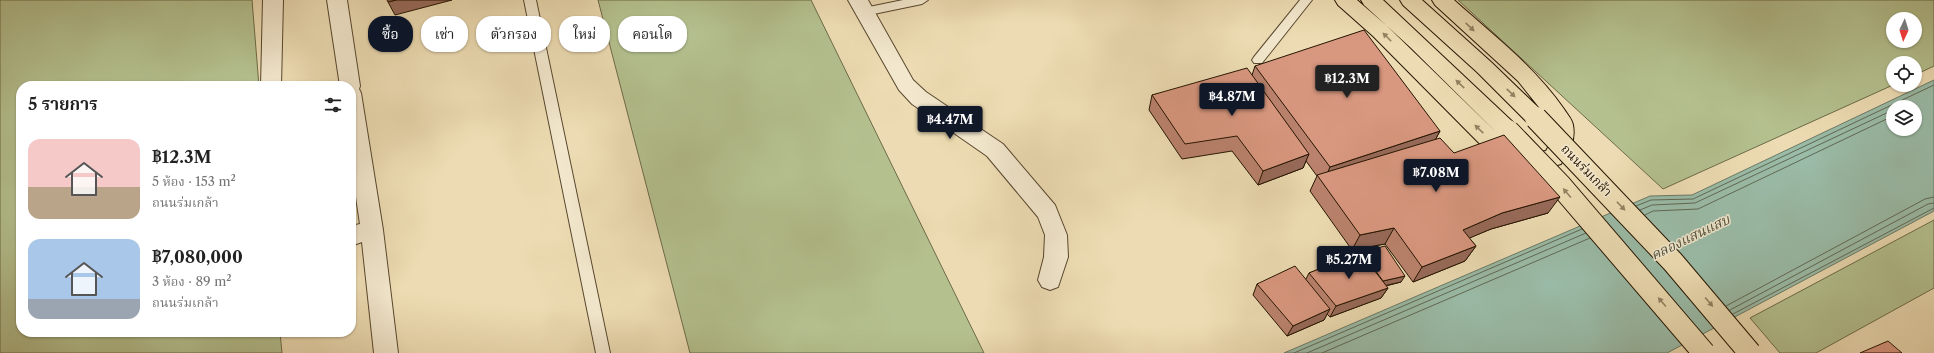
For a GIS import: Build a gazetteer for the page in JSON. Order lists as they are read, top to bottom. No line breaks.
{"streets":{"main road":["ถนนร่มเกล้า"]},"water":["คลองแสนแสบ"],"north":"bottom","page":{"chip":["ซื้อ","เช่า","ตัวกรอง","ใหม่","คอนโด"],"price":["฿12.3M","฿4.87M","฿4.47M","฿7.08M","฿5.27M"],"heading":"5 รายการ","list":[{"name":"฿12.3M","note":"5 ห้อง · 153 m² · ถนนร่มเกล้า"},{"name":"฿7,080,000","note":"3 ห้อง · 89 m² · ถนนร่มเกล้า"}]}}
